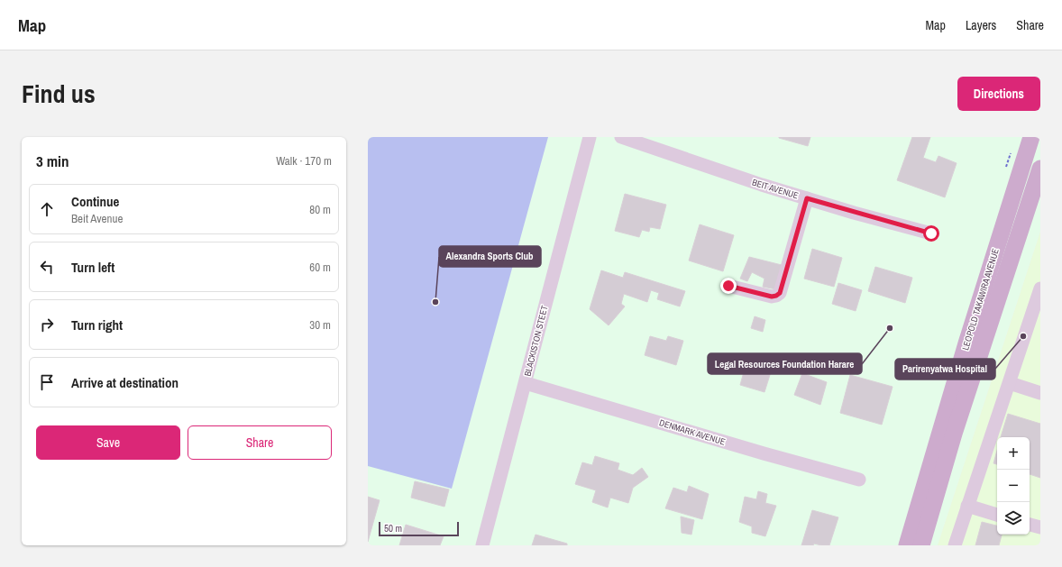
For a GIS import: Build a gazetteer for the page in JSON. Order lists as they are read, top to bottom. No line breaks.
{"streets":{"main road":["LEOPOLD TAKAWIRA AVENUE"],"street":["BEIT AVENUE","BLACKISTON STEET","DENMARK AVENUE"]},"crossings":[["BLACKISTON STEET","DENMARK AVENUE"]],"places":["Alexandra Sports Club","Legal Resources Foundation Harare","Parirenyatwa Hospital"],"scale_bar":"50 m","page":{"header":"Map","nav":["Map","Layers","Share"],"title":"Find us","buttons":["Directions",["Save","Share"]],"heading":["3 min","Walk · 170 m"],"list":[["Continue","Beit Avenue","80 m"],["Turn left","60 m"],["Turn right","30 m"],"Arrive at destination"],"map_buttons":["+","−"],"scale":"50 m"}}
